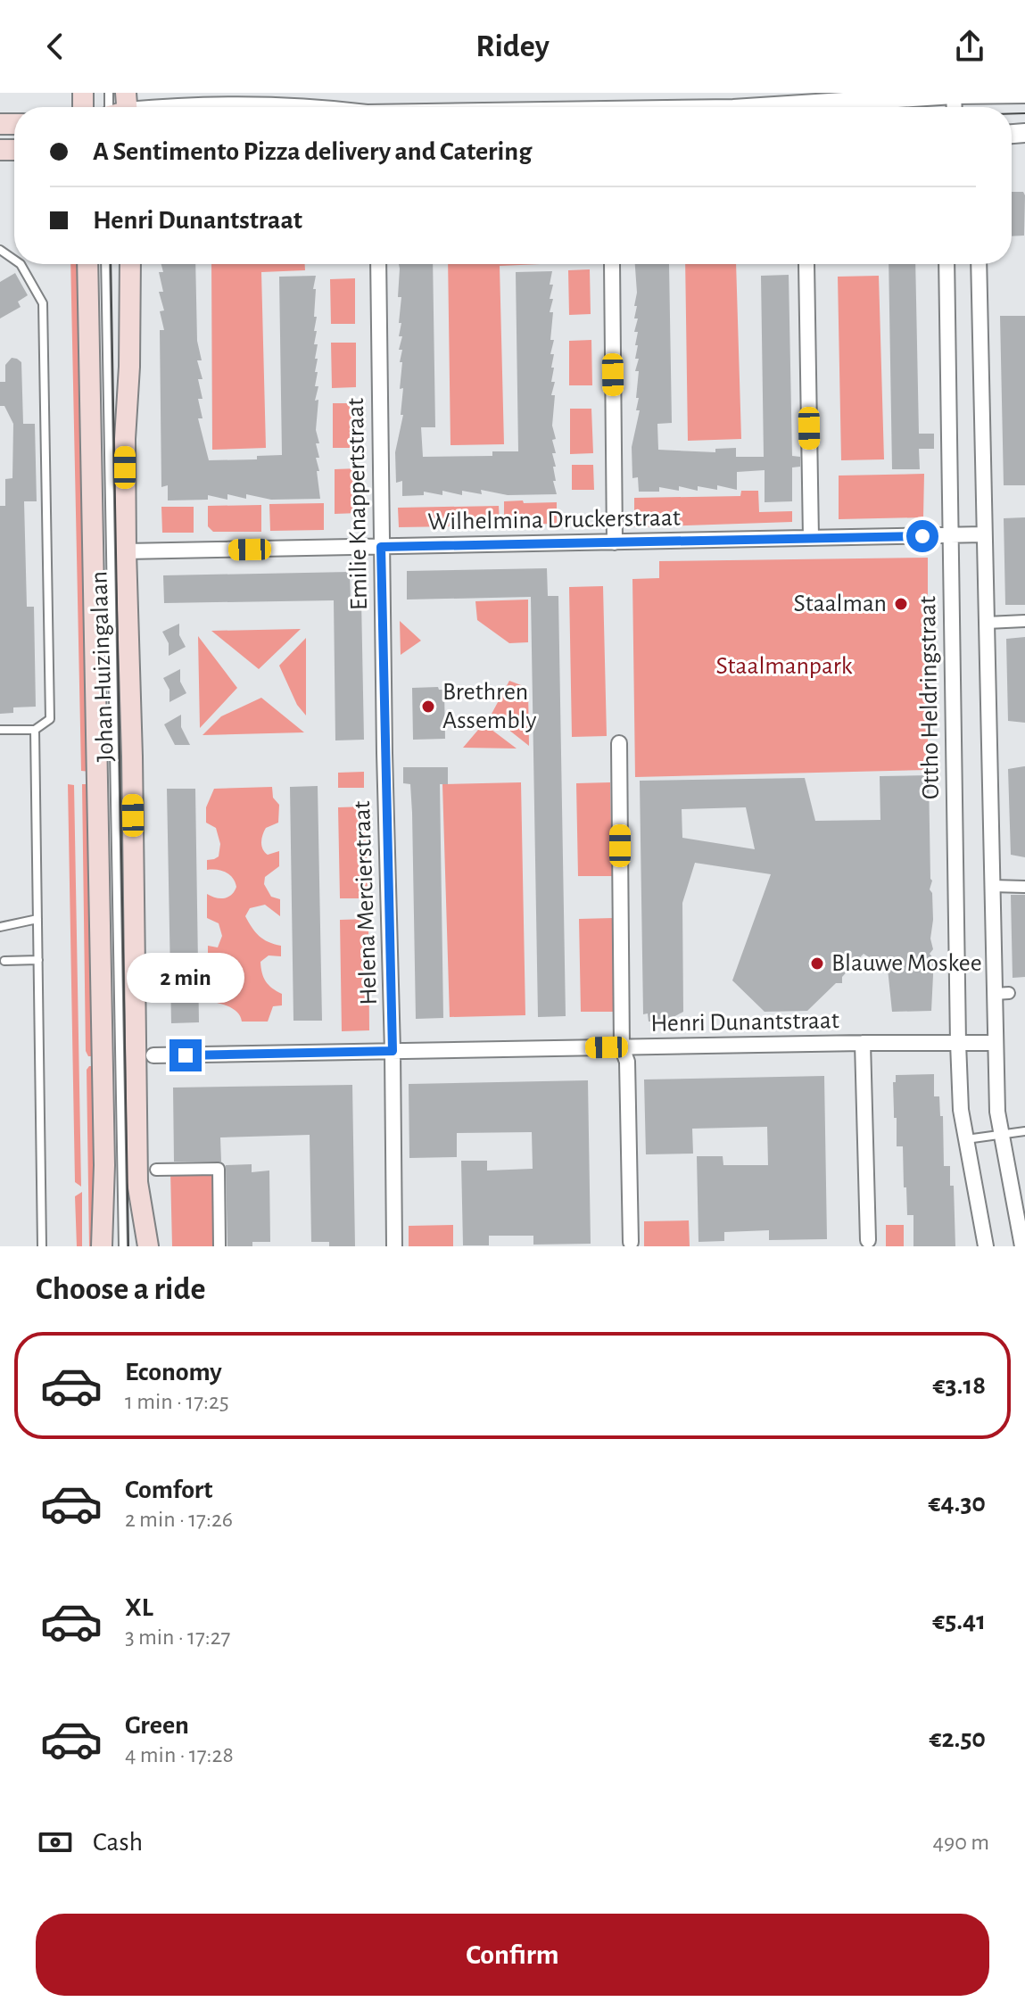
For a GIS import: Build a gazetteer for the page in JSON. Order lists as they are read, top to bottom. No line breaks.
{"streets":{"main road":["Johan Huizingalaan"],"street":["Emilie Knappertstraat","Wilhelmina Druckerstraat","Ottho Heldringstraat","Helena Mercierstraat","Henri Dunantstraat"]},"crossings":[["Emilie Knappertstraat","Wilhelmina Druckerstraat"],["Emilie Knappertstraat","Helena Mercierstraat"],["Wilhelmina Druckerstraat","Johan Huizingalaan"],["Wilhelmina Druckerstraat","Ottho Heldringstraat"],["Ottho Heldringstraat","Henri Dunantstraat"],["Helena Mercierstraat","Henri Dunantstraat"]],"parks":["Staalmanpark"],"places":["Staalman","Brethren Assembly","Blauwe Moskee"],"page":{"header":"Ridey","banner":["A Sentimento Pizza delivery and Catering","Henri Dunantstraat"],"bubble":"2 min","heading":"Choose a ride","list":[{"name":"Economy","note":"1 min · 17:25","value":"€3.18"},{"name":"Comfort","note":"2 min · 17:26","value":"€4.30"},{"name":"XL","note":"3 min · 17:27","value":"€5.41"},{"name":"Green","note":"4 min · 17:28","value":"€2.50"}],"pay":["Cash","490 m"],"buttons":"Confirm"}}
